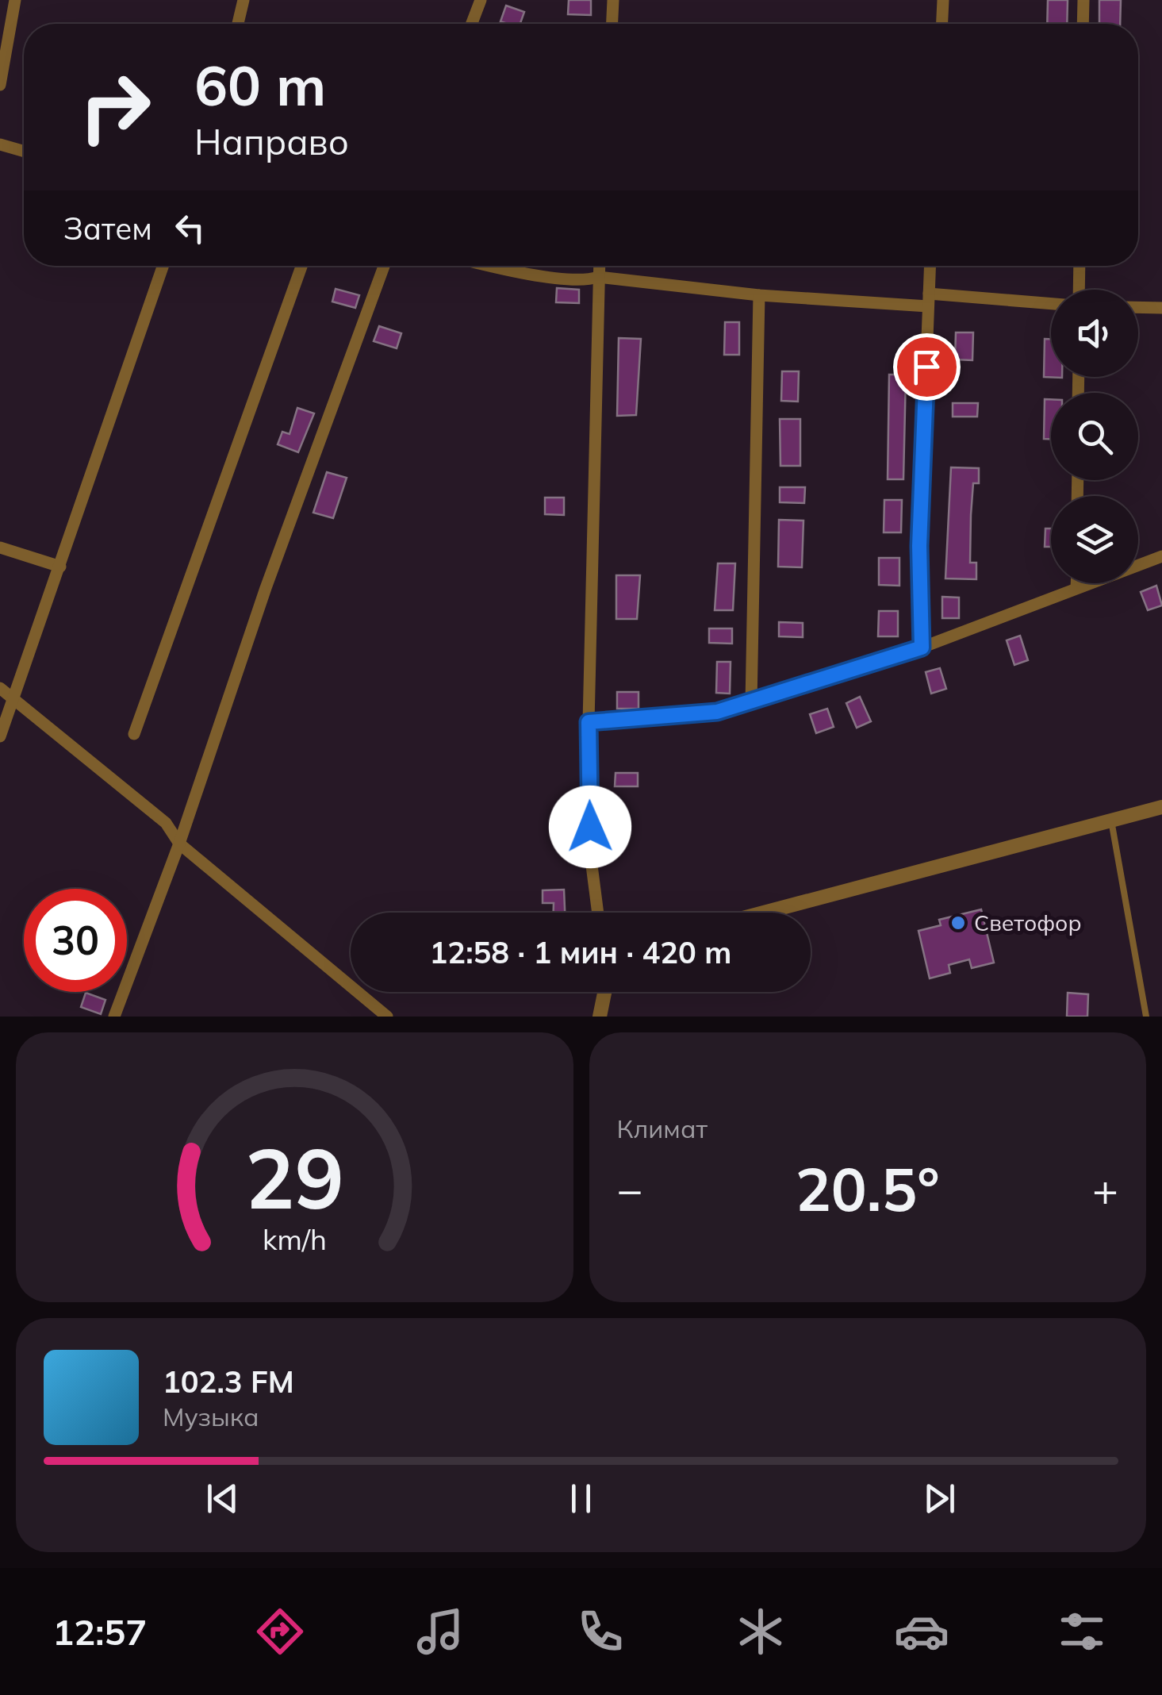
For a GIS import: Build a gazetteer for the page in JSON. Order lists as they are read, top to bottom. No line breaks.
{"places":["Светофор"],"page":{"turn":["60 m","Направо"],"then":"Затем","limit":"30","trip":"12:58 · 1 мин · 420 m","tile":"Климат","heat":["−","20.5°","+"],"song":["102.3 FM","Музыка"],"tabs":"12:57","gauge":["29","km/h"]}}
